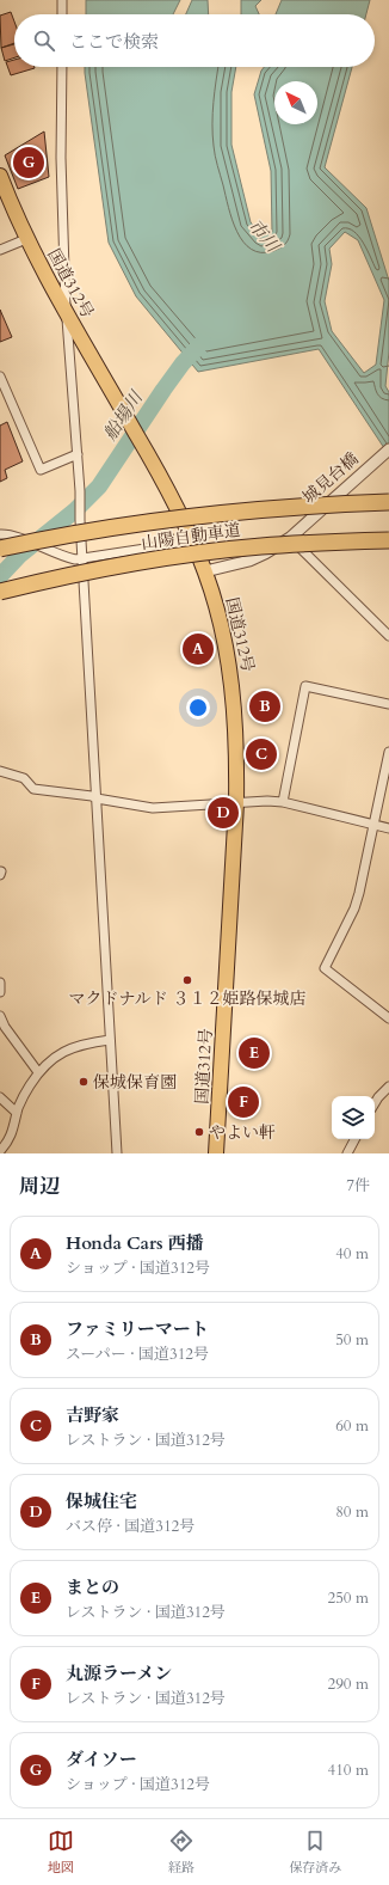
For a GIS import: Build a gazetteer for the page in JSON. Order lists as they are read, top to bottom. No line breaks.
{"streets":{"highway":["国道312号","山陽自動車道"],"street":["城見台橋"]},"crossings":[["国道312号","城見台橋"]],"water":["市川","船場川"],"places":["マクドナルド ３１２姫路保城店","保城保育園","やよい軒"],"north":"top left","page":{"search":"ここで検索","pins":["G","A","B","C","D","E","F"],"heading":["周辺","7件"],"list":[{"mark":"A","name":"Honda Cars 西播","note":"ショップ · 国道312号","value":"40 m"},{"mark":"B","name":"ファミリーマート","note":"スーパー · 国道312号","value":"50 m"},{"mark":"C","name":"吉野家","note":"レストラン · 国道312号","value":"60 m"},{"mark":"D","name":"保城住宅","note":"バス停 · 国道312号","value":"80 m"},{"mark":"E","name":"まとの","note":"レストラン · 国道312号","value":"250 m"},{"mark":"F","name":"丸源ラーメン","note":"レストラン · 国道312号","value":"290 m"},{"mark":"G","name":"ダイソー","note":"ショップ · 国道312号","value":"410 m"}],"nav":["地図","経路","保存済み"]}}
